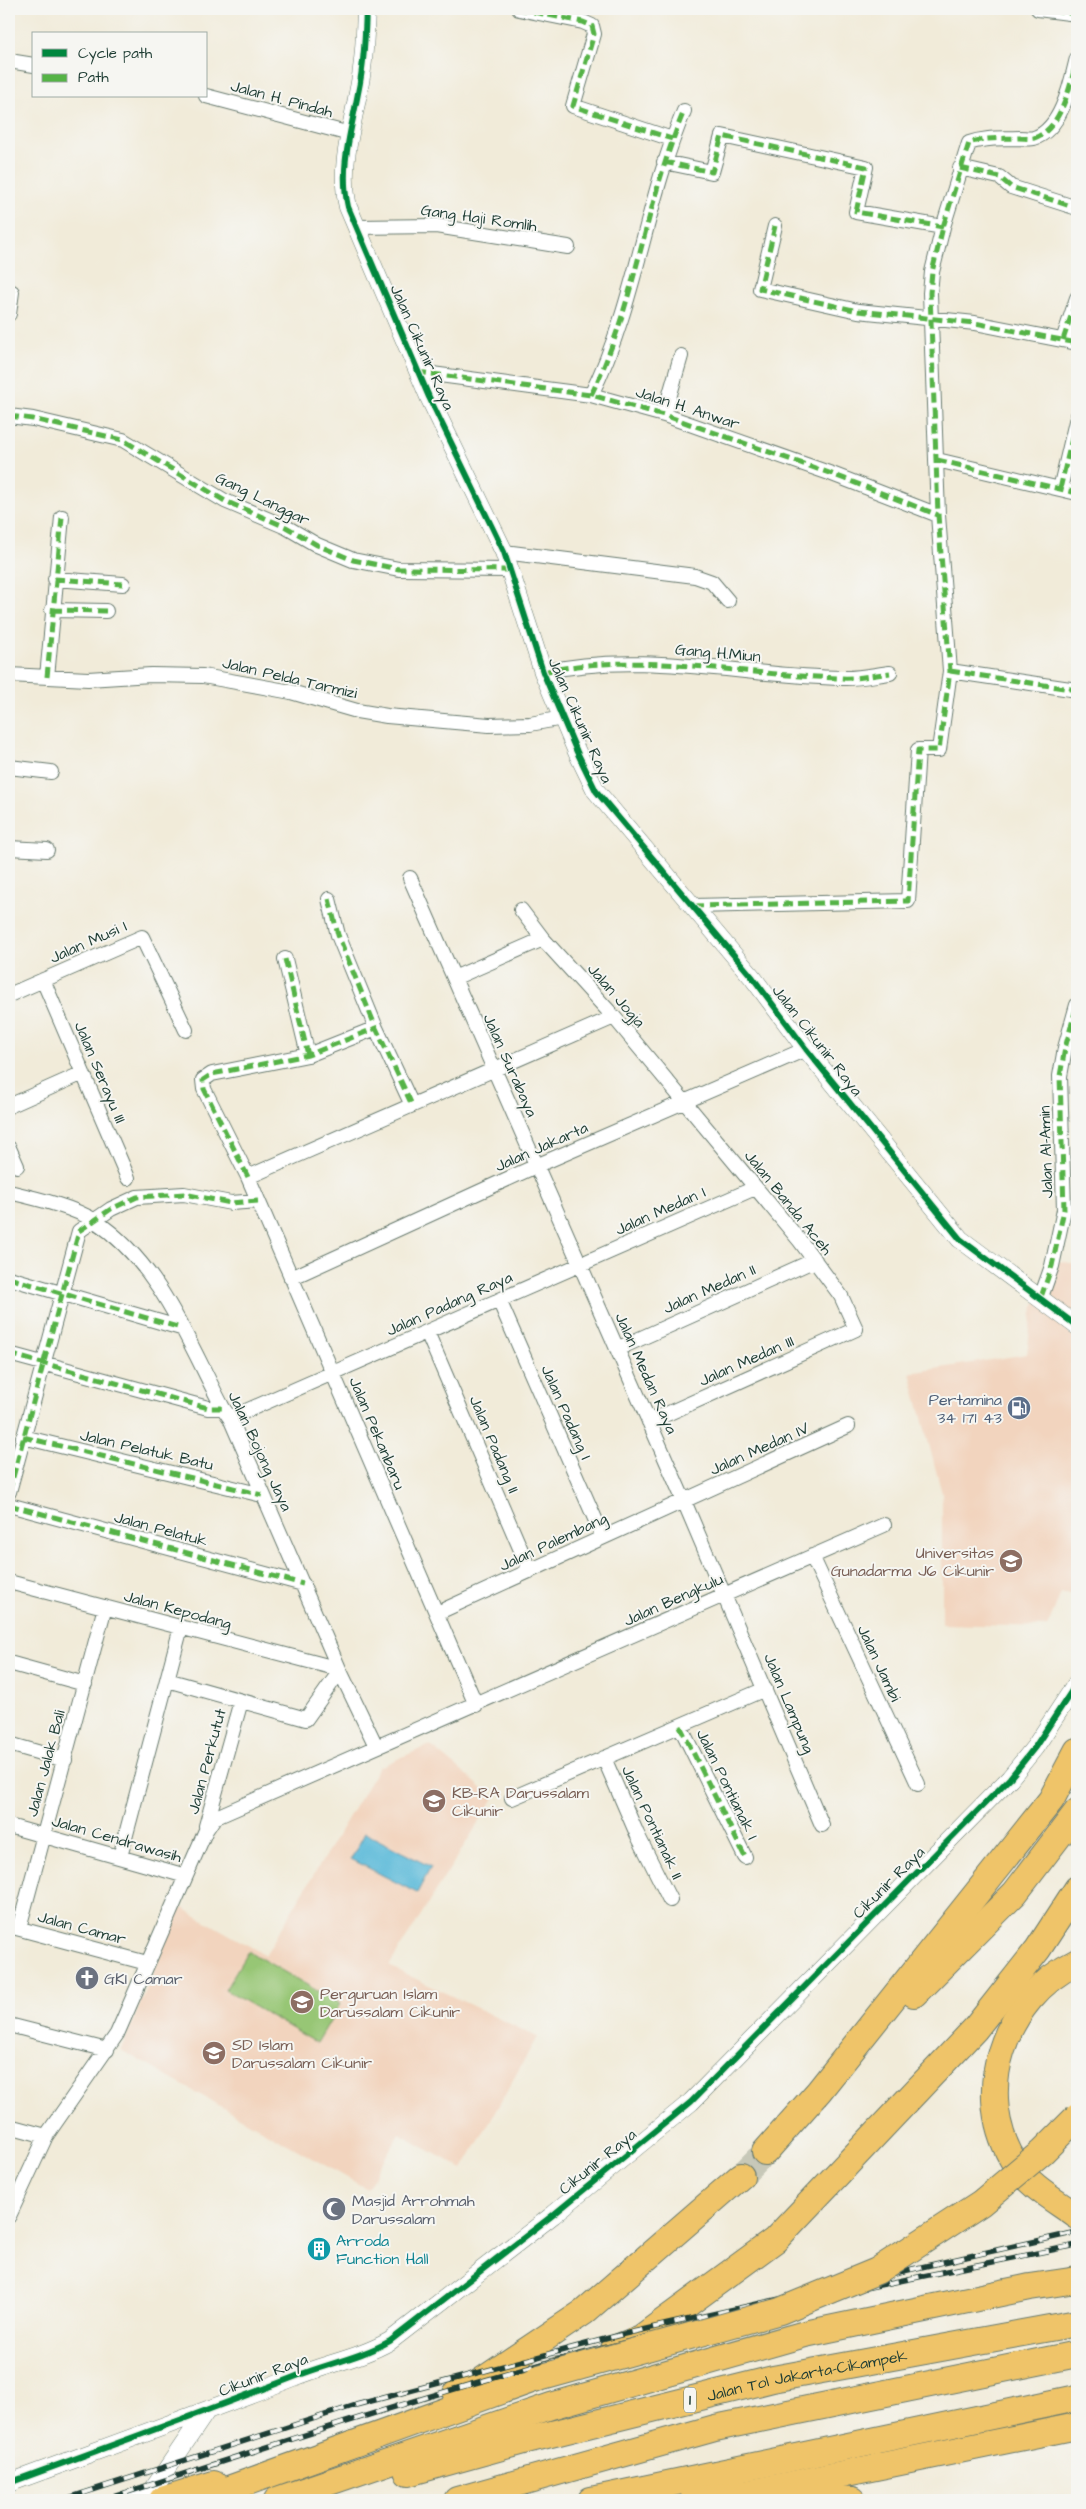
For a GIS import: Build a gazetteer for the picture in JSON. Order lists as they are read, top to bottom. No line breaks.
{"streets":{"highway":["Jalan Tol Jakarta–Cikampek","1"],"street":["Jalan H. Pindah","Gang Haji Romlih","Jalan Cikunir Raya","Jalan H. Anwar","Gang Langgar","Gang H.Miun","Jalan Pelda Tarmizi","Jalan Musi I","Jalan Jogja","Jalan Surabaya","Jalan Serayu III","Jalan Jakarta","Jalan Al-Amin","Jalan Banda Aceh","Jalan Medan I","Jalan Medan II","Jalan Padang Raya","Jalan Medan III","Jalan Medan Raya","Jalan Padang I","Jalan Pekanbaru","Jalan Padang II","Jalan Medan IV","Jalan Pelatuk Batu","Jalan Bojong Jaya","Jalan Pelatuk","Jalan Palembang","Jalan Bengkulu","Jalan Kepodang","Jalan Jambi","Jalan Lampung","Jalan Perkutut","Jalan Jalak Bali","Jalan Pontianak I","Jalan Pontianak II","Jalan Cendrawasih","Cikunir Raya","Jalan Camar"]},"crossings":[["Jalan H. Pindah","Jalan Cikunir Raya"],["Gang Haji Romlih","Jalan Cikunir Raya"],["Jalan Cikunir Raya","Jalan H. Anwar"],["Jalan Cikunir Raya","Gang Langgar"],["Jalan Cikunir Raya","Gang H.Miun"],["Jalan Cikunir Raya","Jalan Pelda Tarmizi"],["Jalan Cikunir Raya","Jalan Jakarta"],["Jalan Cikunir Raya","Jalan Al-Amin"],["Jalan Musi I","Jalan Serayu III"],["Jalan Jogja","Jalan Jakarta"],["Jalan Jogja","Jalan Banda Aceh"],["Jalan Surabaya","Jalan Jakarta"],["Jalan Surabaya","Jalan Medan Raya"],["Jalan Jakarta","Jalan Banda Aceh"],["Jalan Jakarta","Jalan Medan Raya"],["Jalan Jakarta","Jalan Pekanbaru"],["Jalan Banda Aceh","Jalan Medan I"],["Jalan Banda Aceh","Jalan Medan II"],["Jalan Banda Aceh","Jalan Medan III"],["Jalan Medan I","Jalan Padang Raya"],["Jalan Medan I","Jalan Medan Raya"],["Jalan Medan II","Jalan Medan Raya"],["Jalan Padang Raya","Jalan Medan Raya"],["Jalan Padang Raya","Jalan Padang I"],["Jalan Padang Raya","Jalan Pekanbaru"],["Jalan Padang Raya","Jalan Padang II"],["Jalan Padang Raya","Jalan Bojong Jaya"],["Jalan Medan III","Jalan Medan Raya"],["Jalan Medan Raya","Jalan Medan IV"],["Jalan Medan Raya","Jalan Palembang"],["Jalan Medan Raya","Jalan Bengkulu"],["Jalan Medan Raya","Jalan Lampung"],["Jalan Padang I","Jalan Palembang"],["Jalan Pekanbaru","Jalan Palembang"],["Jalan Pekanbaru","Jalan Bengkulu"],["Jalan Padang II","Jalan Palembang"],["Jalan Medan IV","Jalan Palembang"],["Jalan Pelatuk Batu","Jalan Bojong Jaya"],["Jalan Bojong Jaya","Jalan Pelatuk"],["Jalan Bojong Jaya","Jalan Bengkulu"],["Jalan Bojong Jaya","Jalan Kepodang"],["Jalan Bengkulu","Jalan Jambi"],["Jalan Bengkulu","Jalan Lampung"],["Jalan Bengkulu","Jalan Perkutut"],["Jalan Kepodang","Jalan Jalak Bali"],["Jalan Perkutut","Jalan Cendrawasih"],["Jalan Perkutut","Jalan Camar"],["Jalan Jalak Bali","Jalan Cendrawasih"],["Jalan Jalak Bali","Jalan Camar"]],"places":{"fuel station":["Pertamina 34 171 43"],"school or university":["Universitas Gunadarma J6 Cikunir","KB-RA Darussalam Cikunir","Perguruan Islam Darussalam Cikunir","SD Islam Darussalam Cikunir"],"church":["GKI Camar"],"mosque":["Masjid Arrohmah Darussalam"],"building":["Arroda Function Hall"]},"legend":["Cycle path","Path"]}
